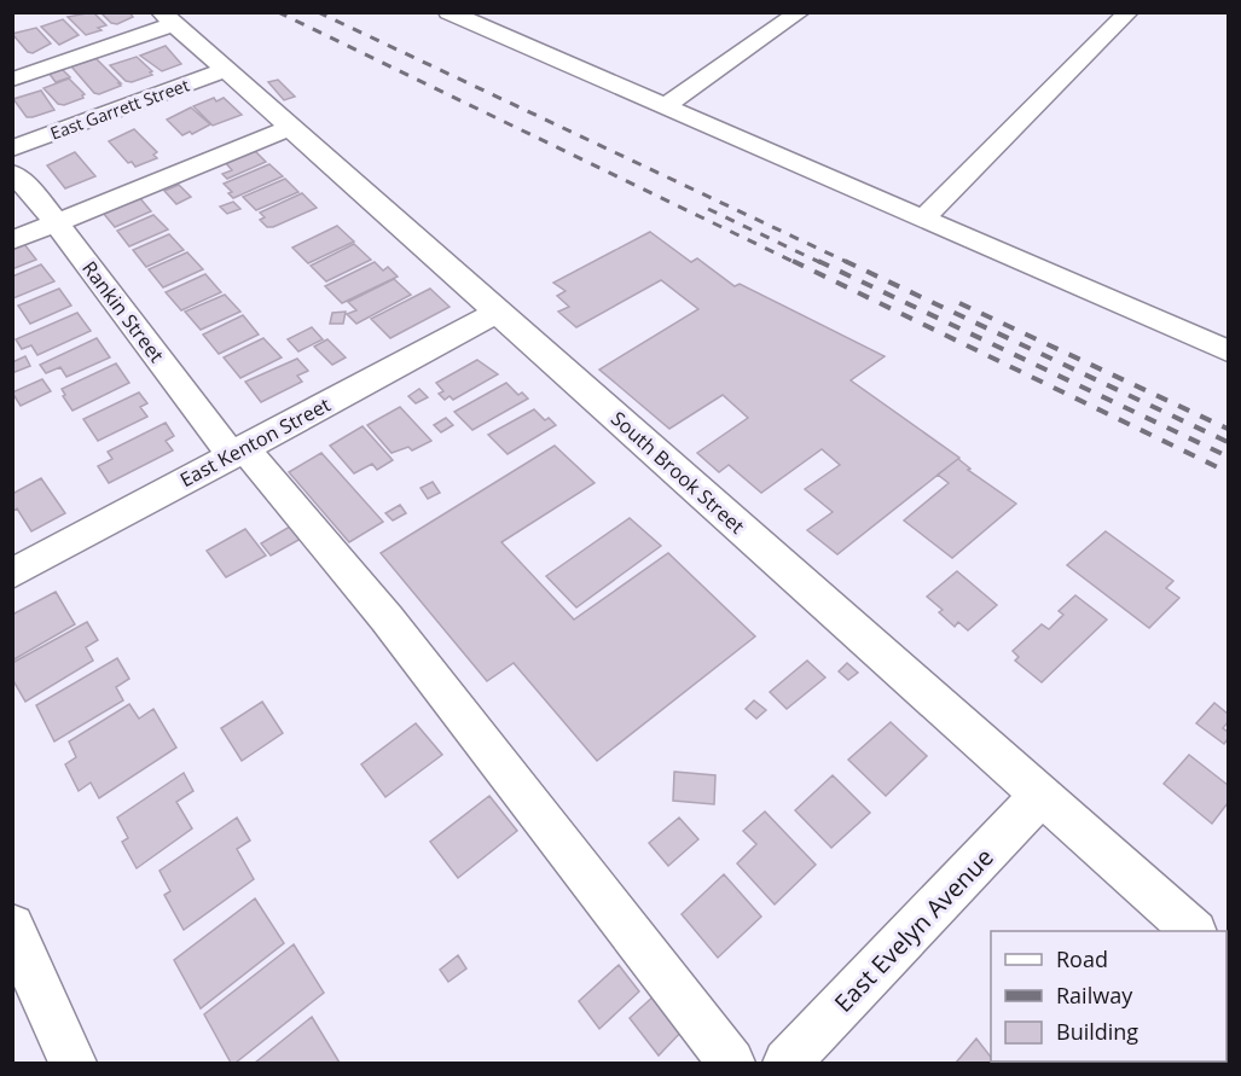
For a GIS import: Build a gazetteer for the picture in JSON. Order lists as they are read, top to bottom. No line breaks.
{"streets":{"street":["East Garrett Street","Rankin Street","East Kenton Street","South Brook Street","East Evelyn Avenue"]},"crossings":[["East Garrett Street","South Brook Street"],["Rankin Street","East Kenton Street"],["East Kenton Street","South Brook Street"],["South Brook Street","East Evelyn Avenue"]],"legend":["Road","Railway","Building"]}
